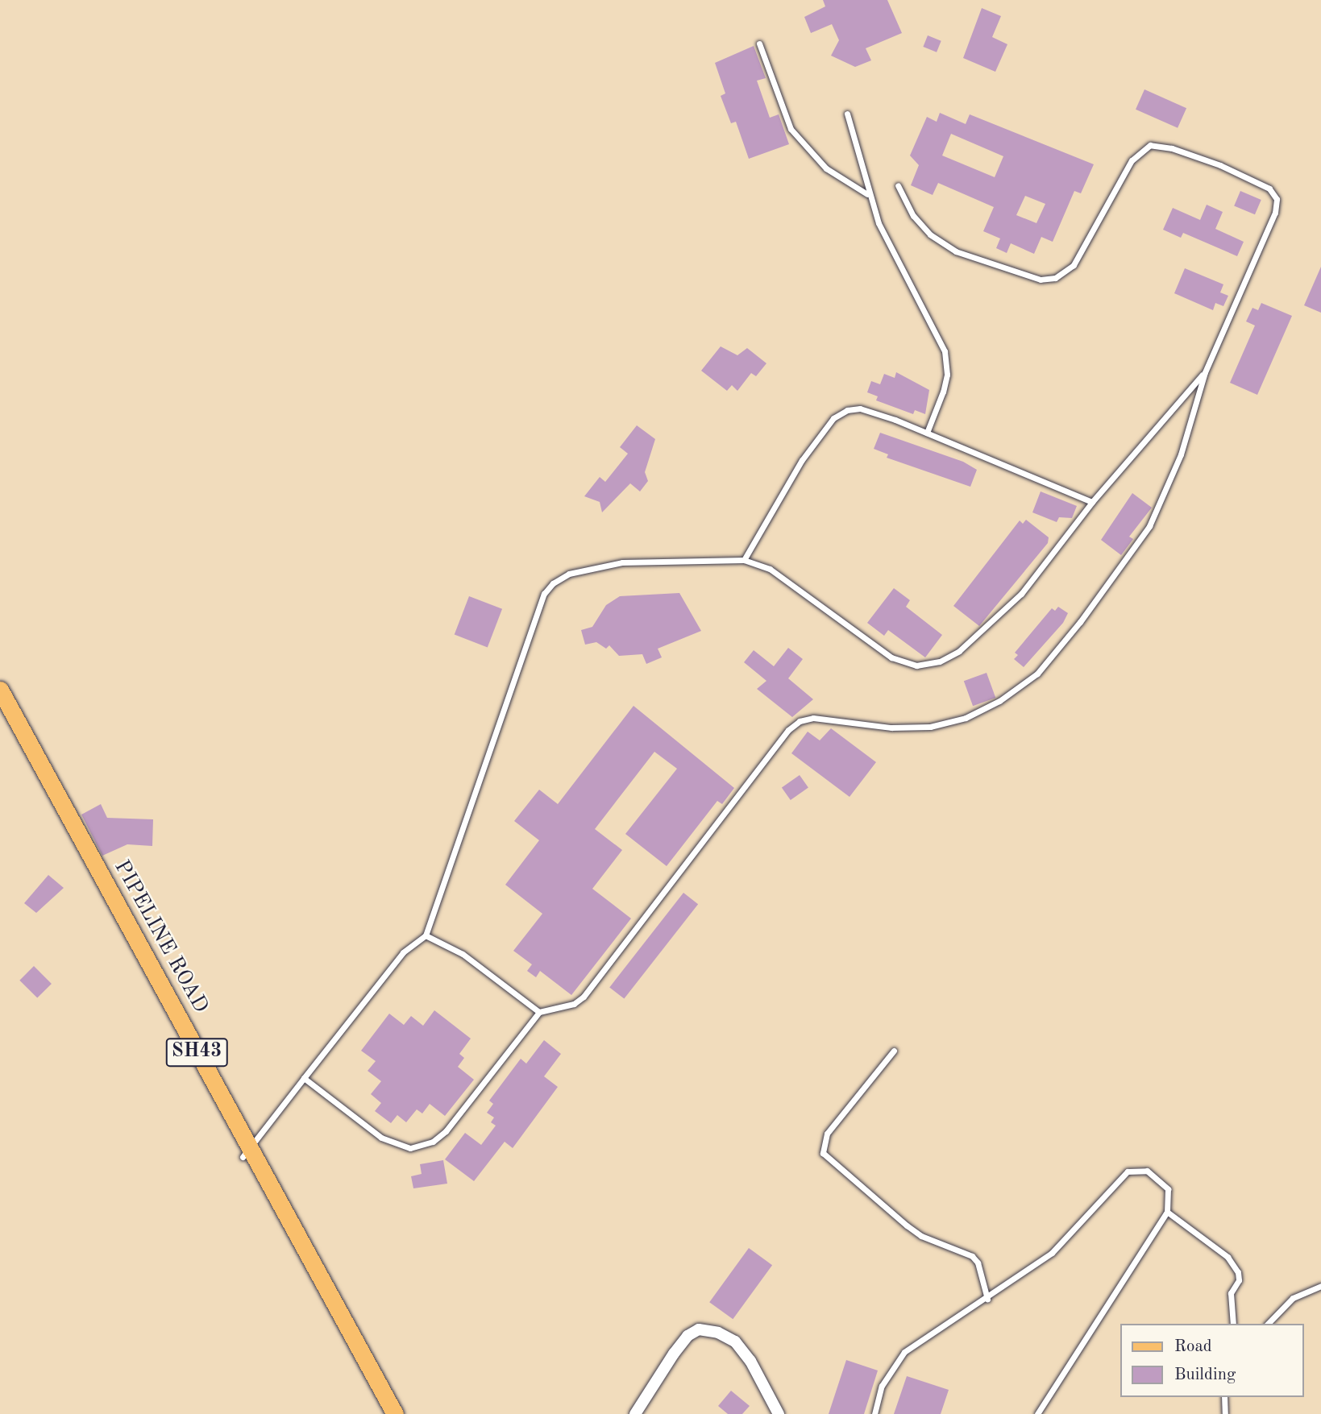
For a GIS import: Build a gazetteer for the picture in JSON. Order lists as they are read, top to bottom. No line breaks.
{"streets":{"main road":["PIPELINE ROAD","SH43"]},"legend":["Road","Building"]}
